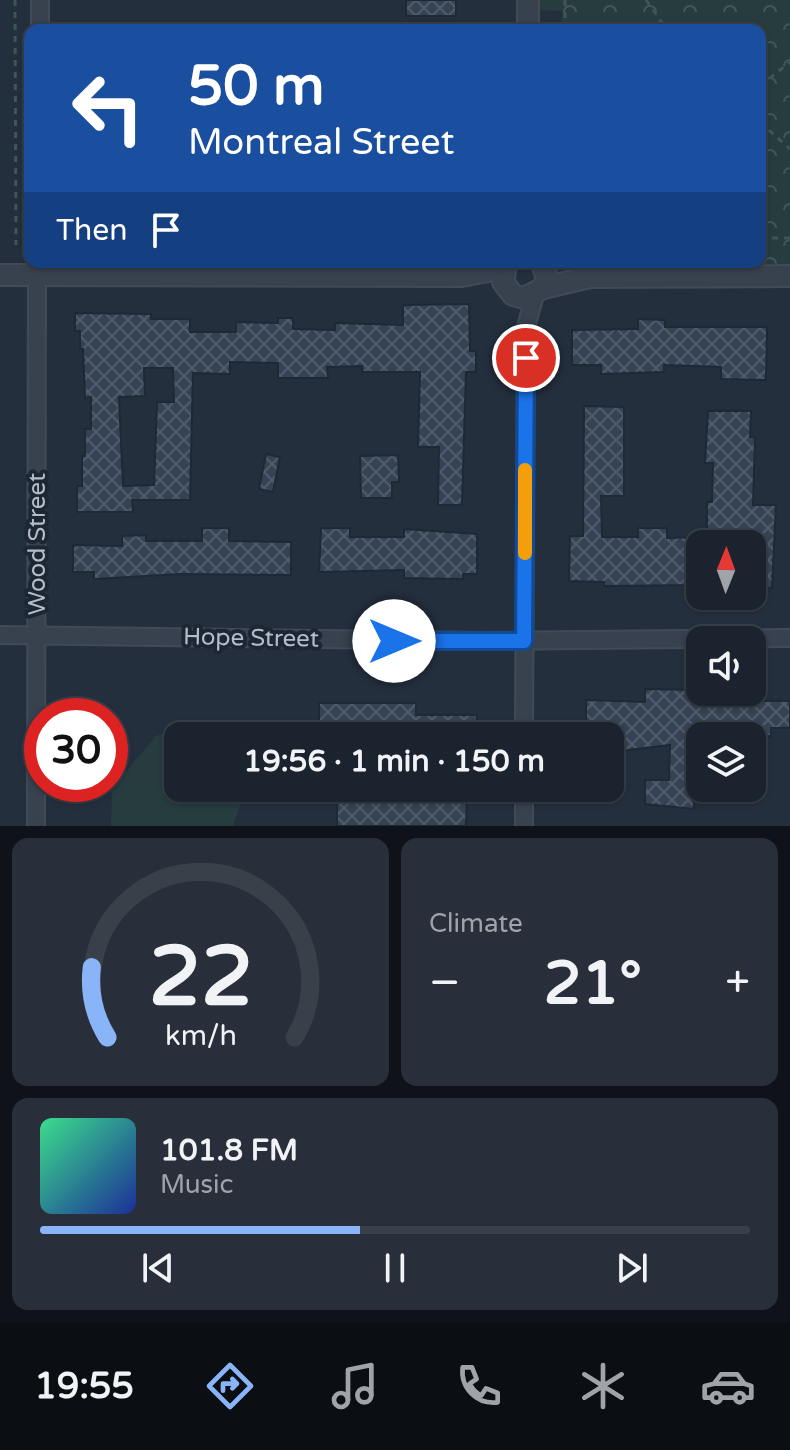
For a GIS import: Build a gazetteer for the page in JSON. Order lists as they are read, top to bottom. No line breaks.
{"streets":{"street":["Wood Street","Hope Street"]},"crossings":[["Wood Street","Hope Street"]],"north":"top","page":{"turn":["50 m","Montreal Street"],"then":"Then","limit":"30","trip":"19:56 · 1 min · 150 m","tile":"Climate","heat":["−","21°","+"],"song":["101.8 FM","Music"],"tabs":"19:55","gauge":["22","km/h"]}}
